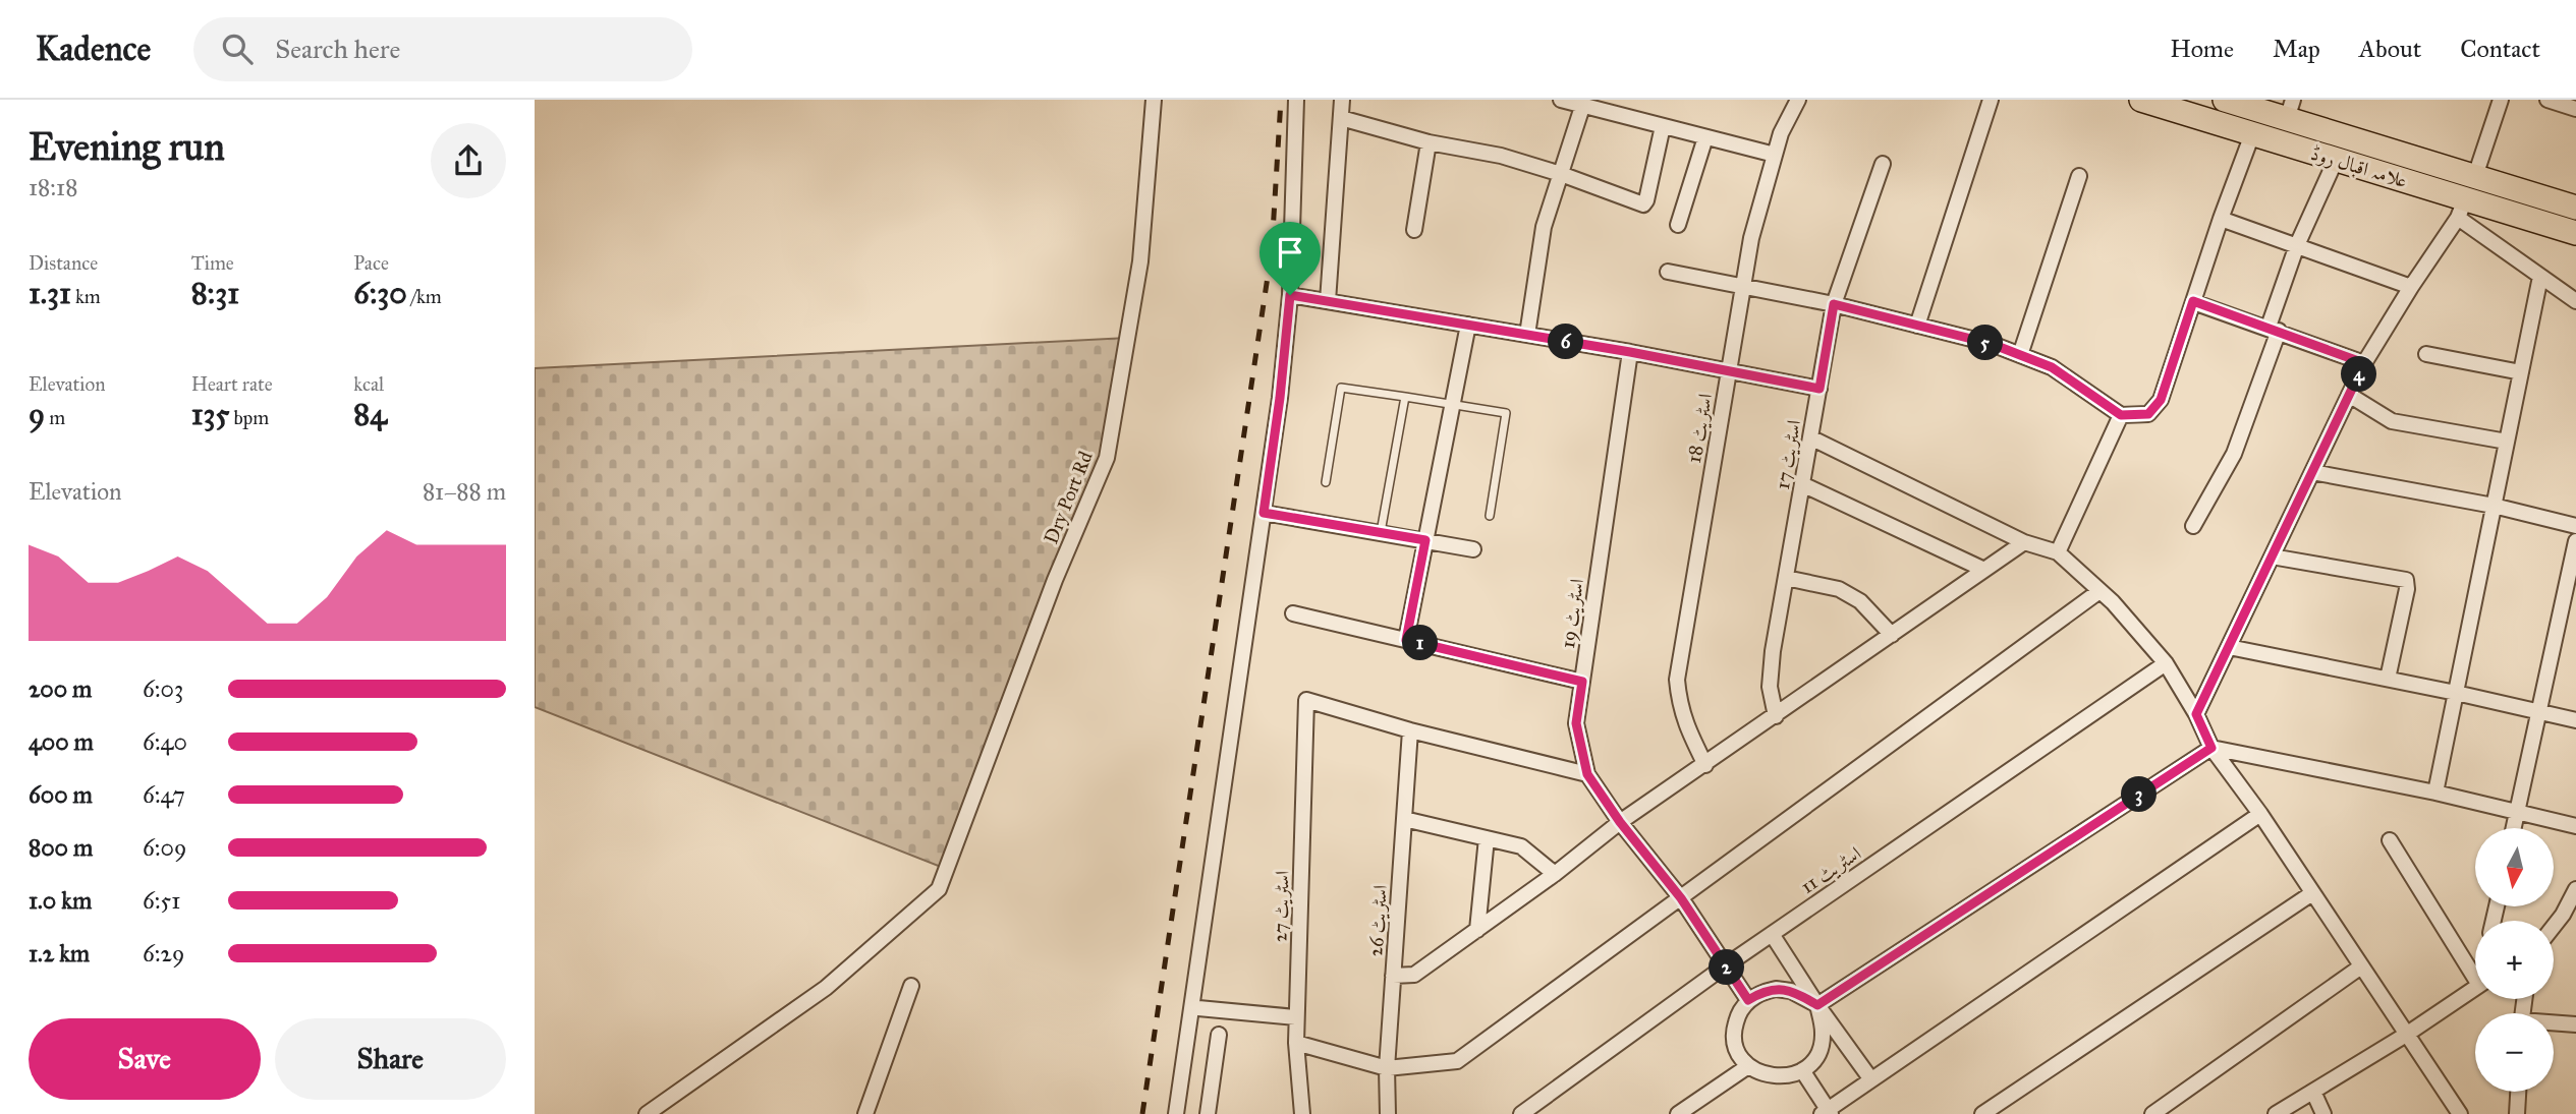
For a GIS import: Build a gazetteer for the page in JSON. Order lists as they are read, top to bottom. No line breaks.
{"streets":{"main road":["علامہ اقبال روڈ"],"street":["اسٹریٹ 18","اسٹریٹ 17","Dry Port Rd","اسٹریٹ 19","اسٹریٹ 11","اسٹریٹ 27","اسٹریٹ 26"]},"crossings":[["اسٹریٹ 19","اسٹریٹ 11"],["اسٹریٹ 27","اسٹریٹ 26"]],"north":"bottom","page":{"header":"Kadence","search":"Search here","nav":["Home","Map","About","Contact"],"heading":["Evening run","18:18"],"stats":[["Distance","1.31 km"],["Time","8:31"],["Pace","6:30 /km"],["Elevation","9 m"],["Heart rate","135 bpm"],["kcal","84"]],"pins":["6","5","4","1","3","2"],"chart":["Elevation","81–88 m"],"list":[{"name":"200 m","note":"6:03"},{"name":"400 m","note":"6:40"},{"name":"600 m","note":"6:47"},{"name":"800 m","note":"6:09"},{"name":"1.0 km","note":"6:51"},{"name":"1.2 km","note":"6:29"}],"map_buttons":["+","−"],"buttons":["Save","Share"]}}
